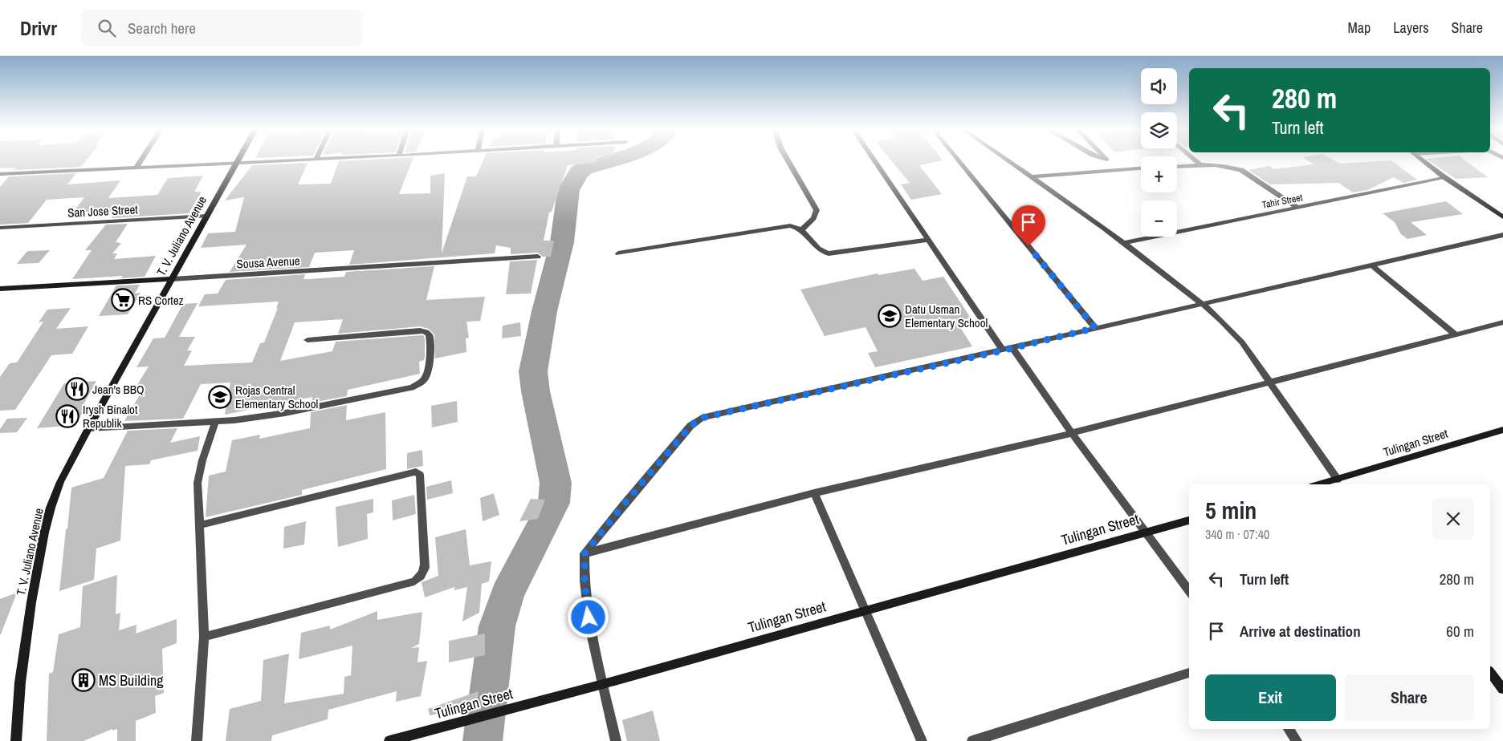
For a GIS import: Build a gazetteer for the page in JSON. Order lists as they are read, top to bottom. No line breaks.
{"streets":{"street":["Tahir Street","San Jose Street","T. V. Juliano Avenue","Sousa Avenue","Tulingan Street"]},"crossings":[["San Jose Street","T. V. Juliano Avenue"],["T. V. Juliano Avenue","Sousa Avenue"]],"places":{"supermarket":["RS Cortez"],"school or university":["Datu Usman Elementary School","Rojas Central Elementary School"],"restaurant":["Jean's BBQ","Irysh Binalot Republik"],"building":["MS Building"]},"page":{"header":"Drivr","search":"Search here","nav":["Map","Layers","Share"],"map_buttons":["+","−"],"turn":["280 m","Turn left"],"heading":["5 min","340 m · 07:40"],"list":[{"name":"Turn left","value":"280 m"},{"name":"Arrive at destination","value":"60 m"}],"buttons":["Exit","Share"]}}
